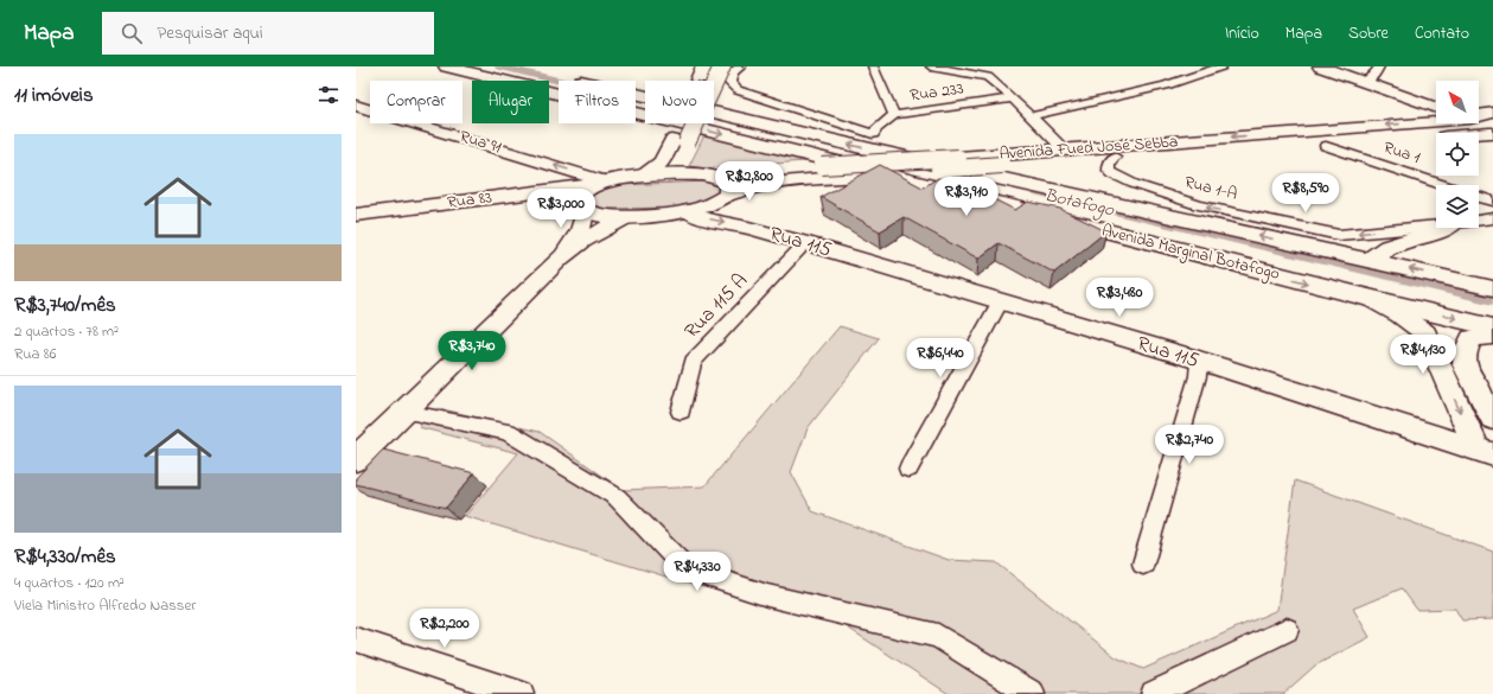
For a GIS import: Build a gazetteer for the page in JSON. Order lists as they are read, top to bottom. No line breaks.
{"streets":{"main road":["Avenida Fued José Sebba","Rua 83","Avenida Marginal Botafogo"],"street":["Rua 233","Rua 91","Rua 1","Rua 1-A","Rua 115","Rua 115 A"]},"crossings":[["Rua 91","Rua 83"],["Avenida Fued José Sebba","Rua 1"],["Avenida Fued José Sebba","Rua 1-A"],["Avenida Fued José Sebba","Rua 83"],["Avenida Fued José Sebba","Rua 115"],["Rua 115","Avenida Marginal Botafogo"],["Rua 115","Rua 115 A"]],"one_way":["Rua 91"],"water":["Botafogo"],"north":"top left","page":{"header":"Mapa","search":"Pesquisar aqui","nav":["Início","Mapa","Sobre","Contato"],"heading":"11 imóveis","chip":["Comprar","Alugar","Filtros","Novo"],"list":[{"name":"R$3,740/mês","note":"2 quartos · 78 m² · Rua 86"},{"name":"R$4,330/mês","note":"4 quartos · 120 m² · Viela Ministro Alfredo Nasser"}],"price":["R$2,800","R$8,590","R$3,910","R$3,000","R$3,480","R$3,740","R$4,130","R$6,440","R$2,740","R$4,330","R$2,200"]}}
